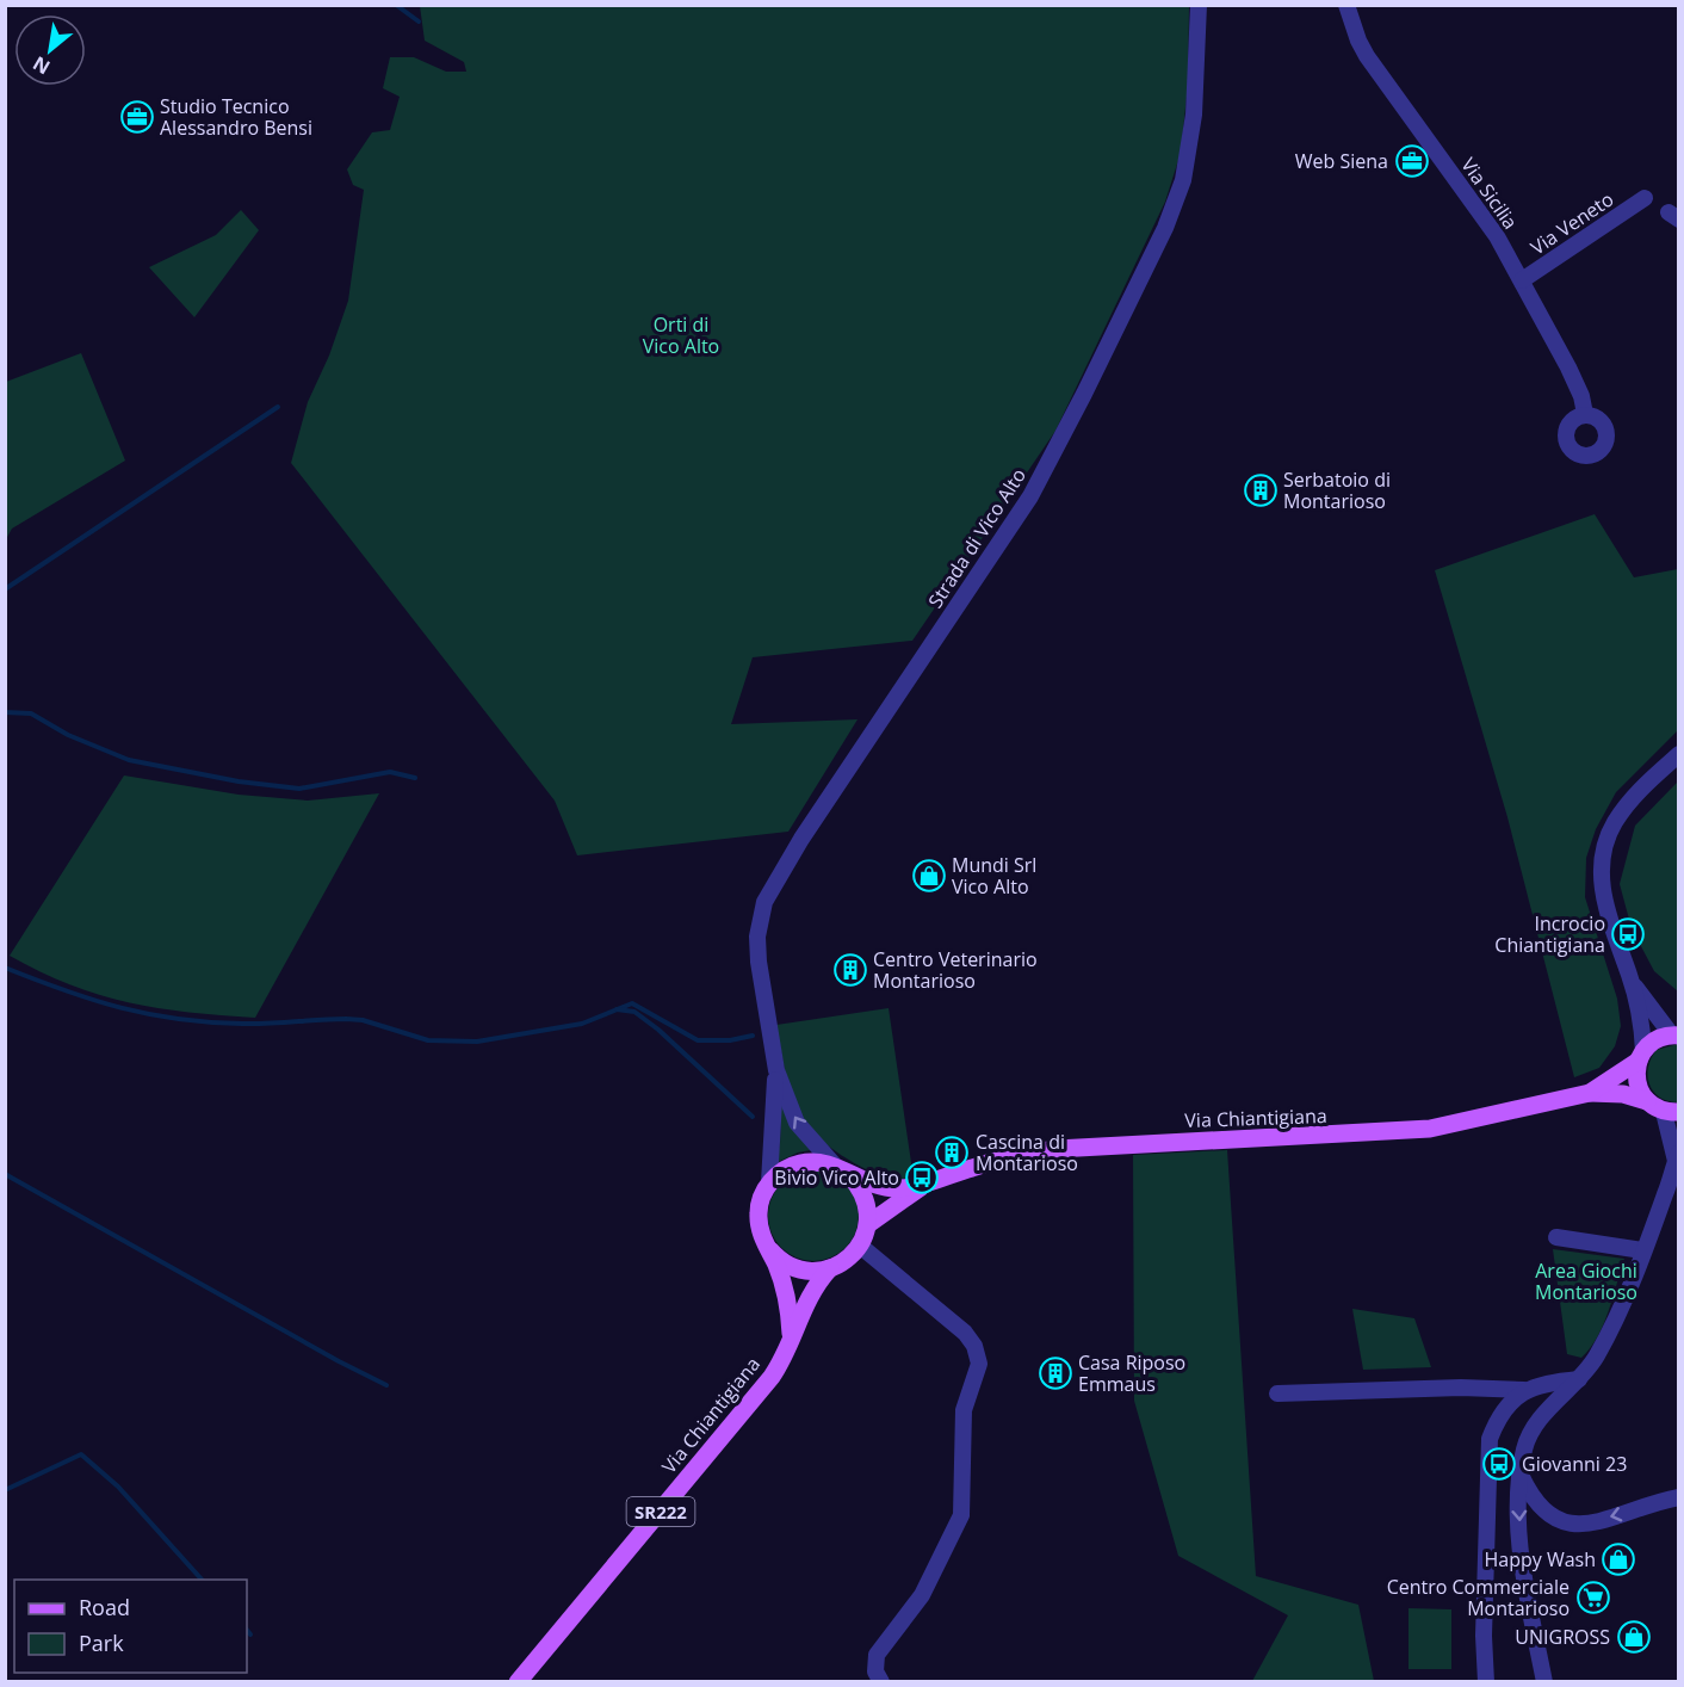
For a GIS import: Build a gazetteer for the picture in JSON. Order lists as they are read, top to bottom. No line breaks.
{"streets":{"main road":["Via Chiantigiana","SR222"],"street":["Via Sicilia","Via Veneto","Strada di Vico Alto"]},"crossings":[["Via Sicilia","Via Veneto"],["Strada di Vico Alto","Via Chiantigiana"]],"parks":["Orti di Vico Alto","Area Giochi Montarioso"],"places":{"office":["Studio Tecnico Alessandro Bensi","Web Siena"],"building":["Serbatoio di Montarioso","Centro Veterinario Montarioso","Cascina di Montarioso","Casa Riposo Emmaus"],"shop":["Mundi Srl Vico Alto","Happy Wash","UNIGROSS"],"bus stop":["Incrocio Chiantigiana","Bivio Vico Alto","Giovanni 23"],"supermarket":["Centro Commerciale Montarioso"]},"legend":["Road","Park"],"north":"bottom left"}
